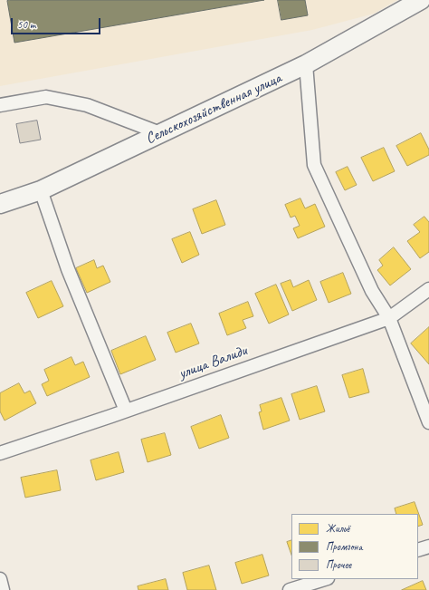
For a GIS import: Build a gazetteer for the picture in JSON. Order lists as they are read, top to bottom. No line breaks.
{"streets":{"main road":["Сельскохозяйственная улица"],"street":["улица Валиди"]},"legend":["Жильё","Промзона","Прочее"],"scale_bar":"50 m"}
